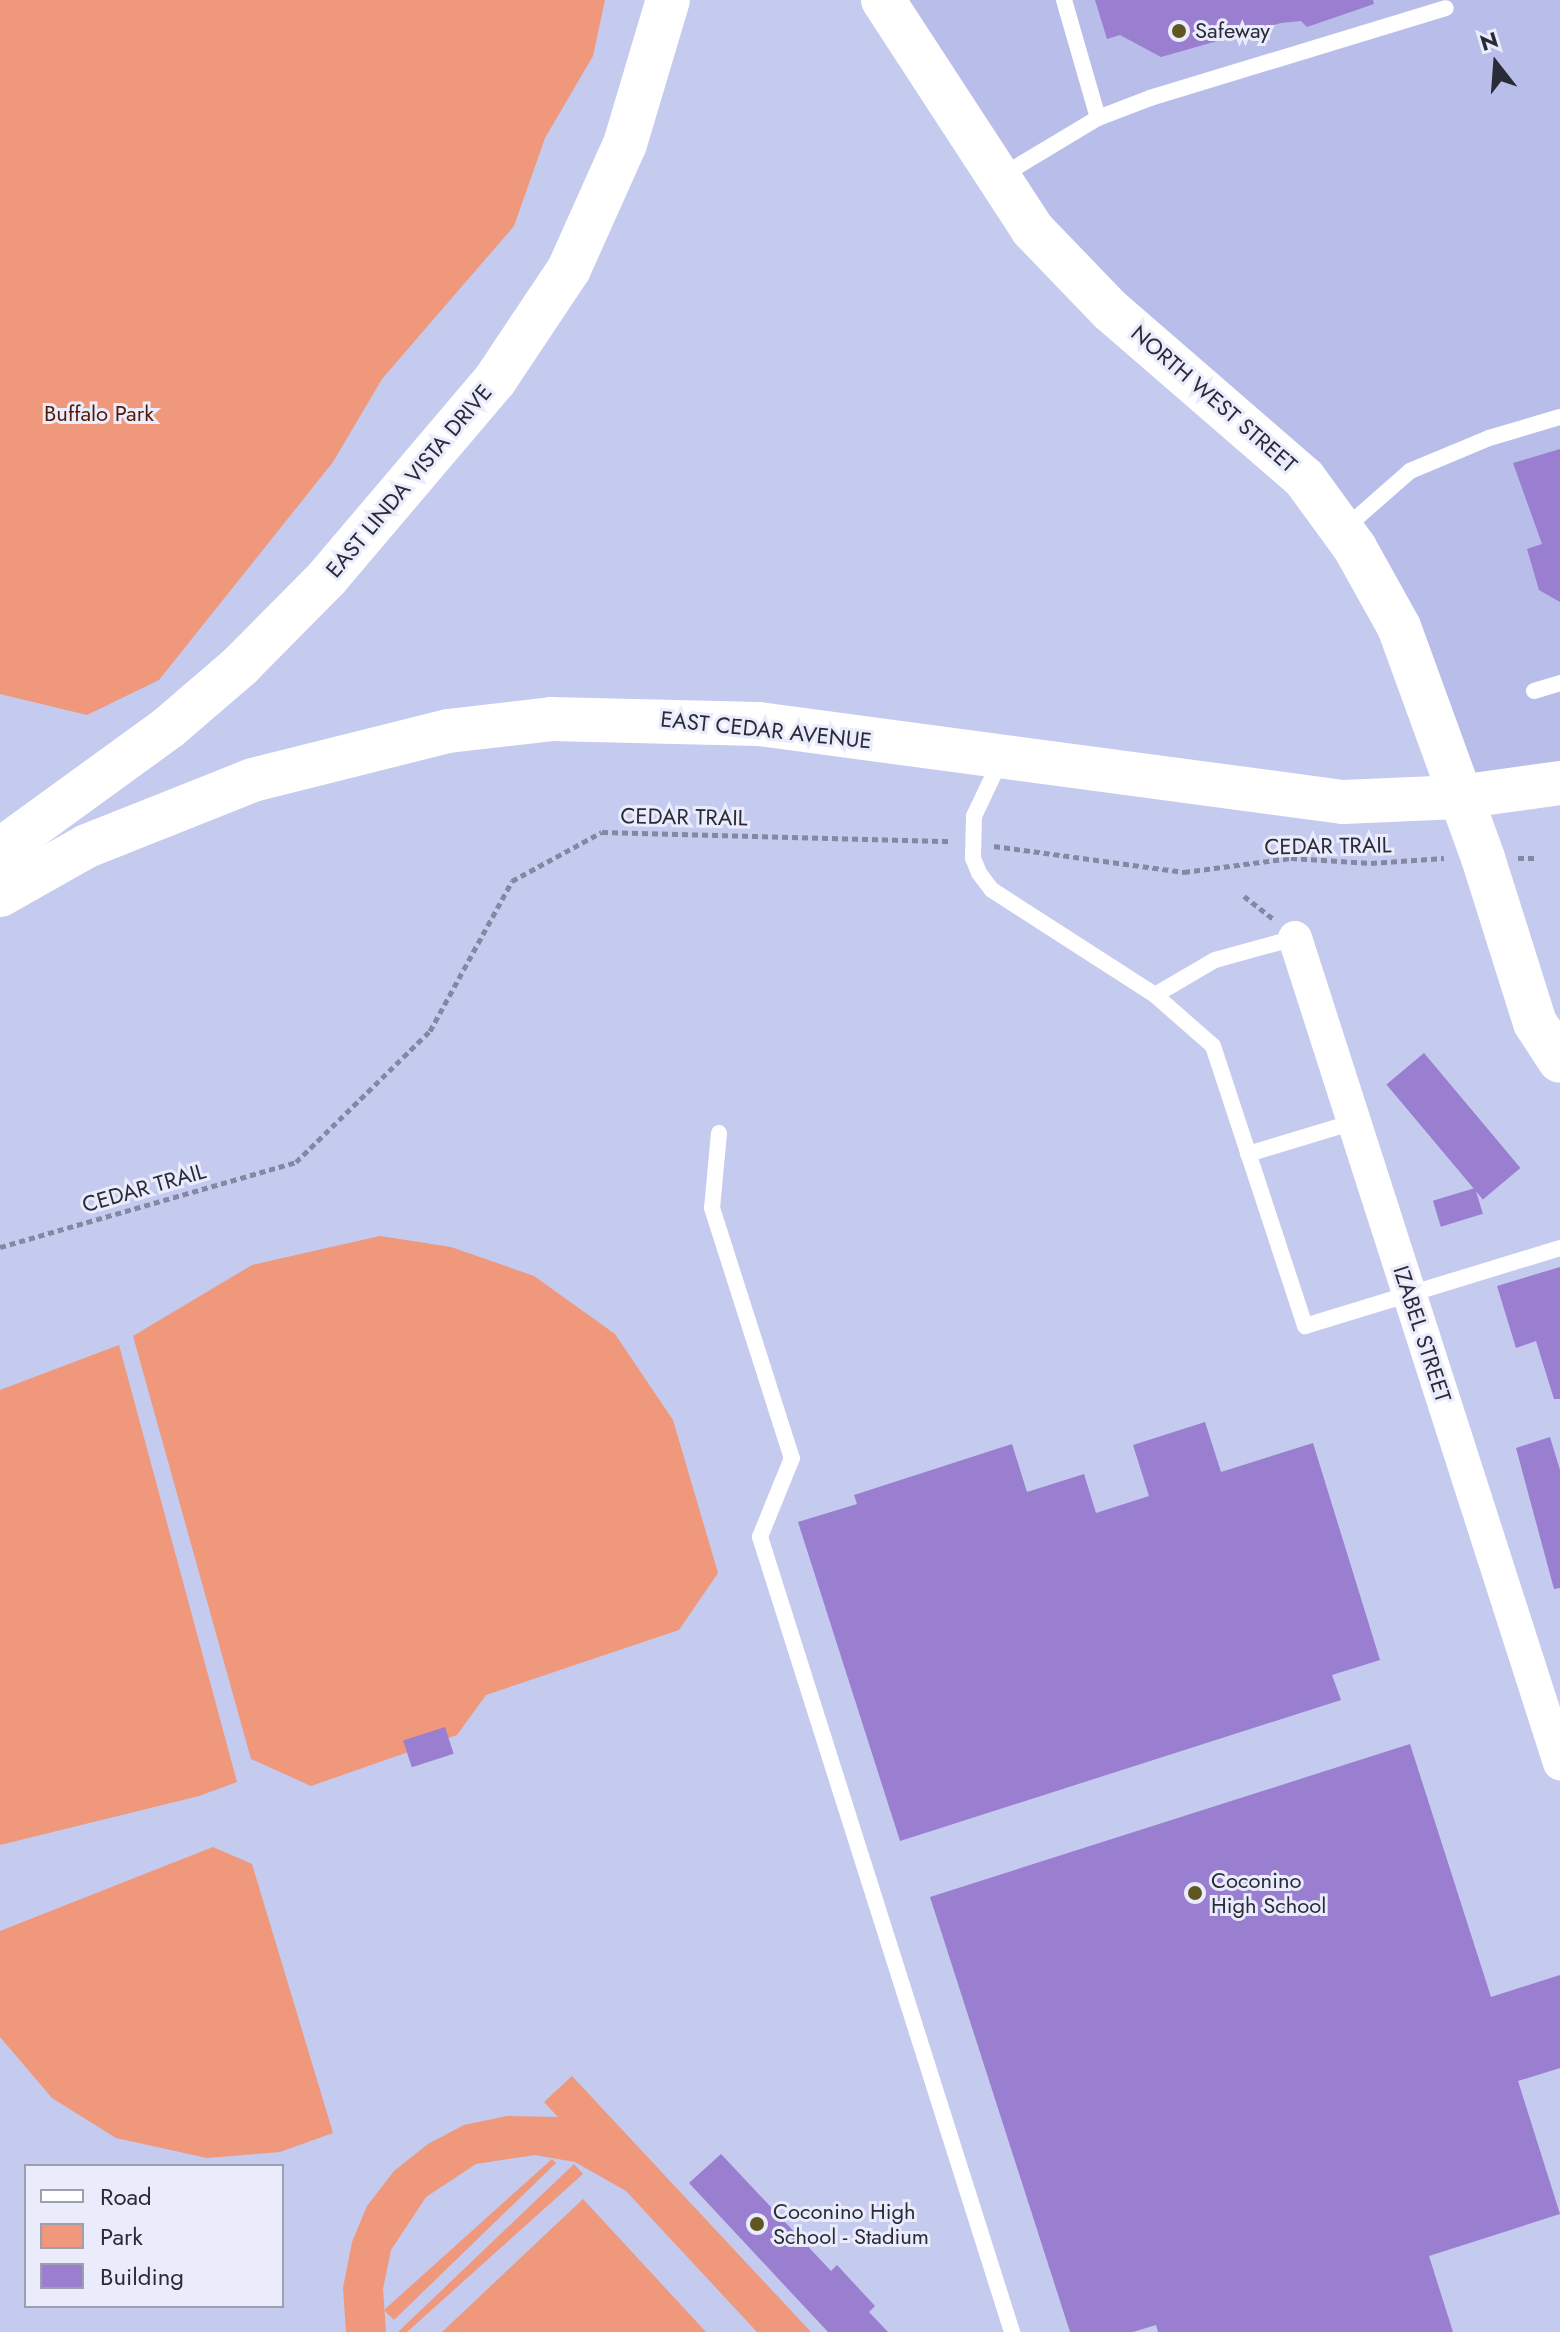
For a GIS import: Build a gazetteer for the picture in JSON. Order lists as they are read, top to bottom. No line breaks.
{"streets":{"street":["NORTH WEST STREET","EAST LINDA VISTA DRIVE","EAST CEDAR AVENUE","IZABEL STREET"],"path":["CEDAR TRAIL"]},"crossings":[["NORTH WEST STREET","EAST CEDAR AVENUE"]],"parks":["Buffalo Park"],"places":["Safeway","Coconino High School","Coconino High School - Stadium"],"legend":["Road","Park","Building"],"north":"top"}
